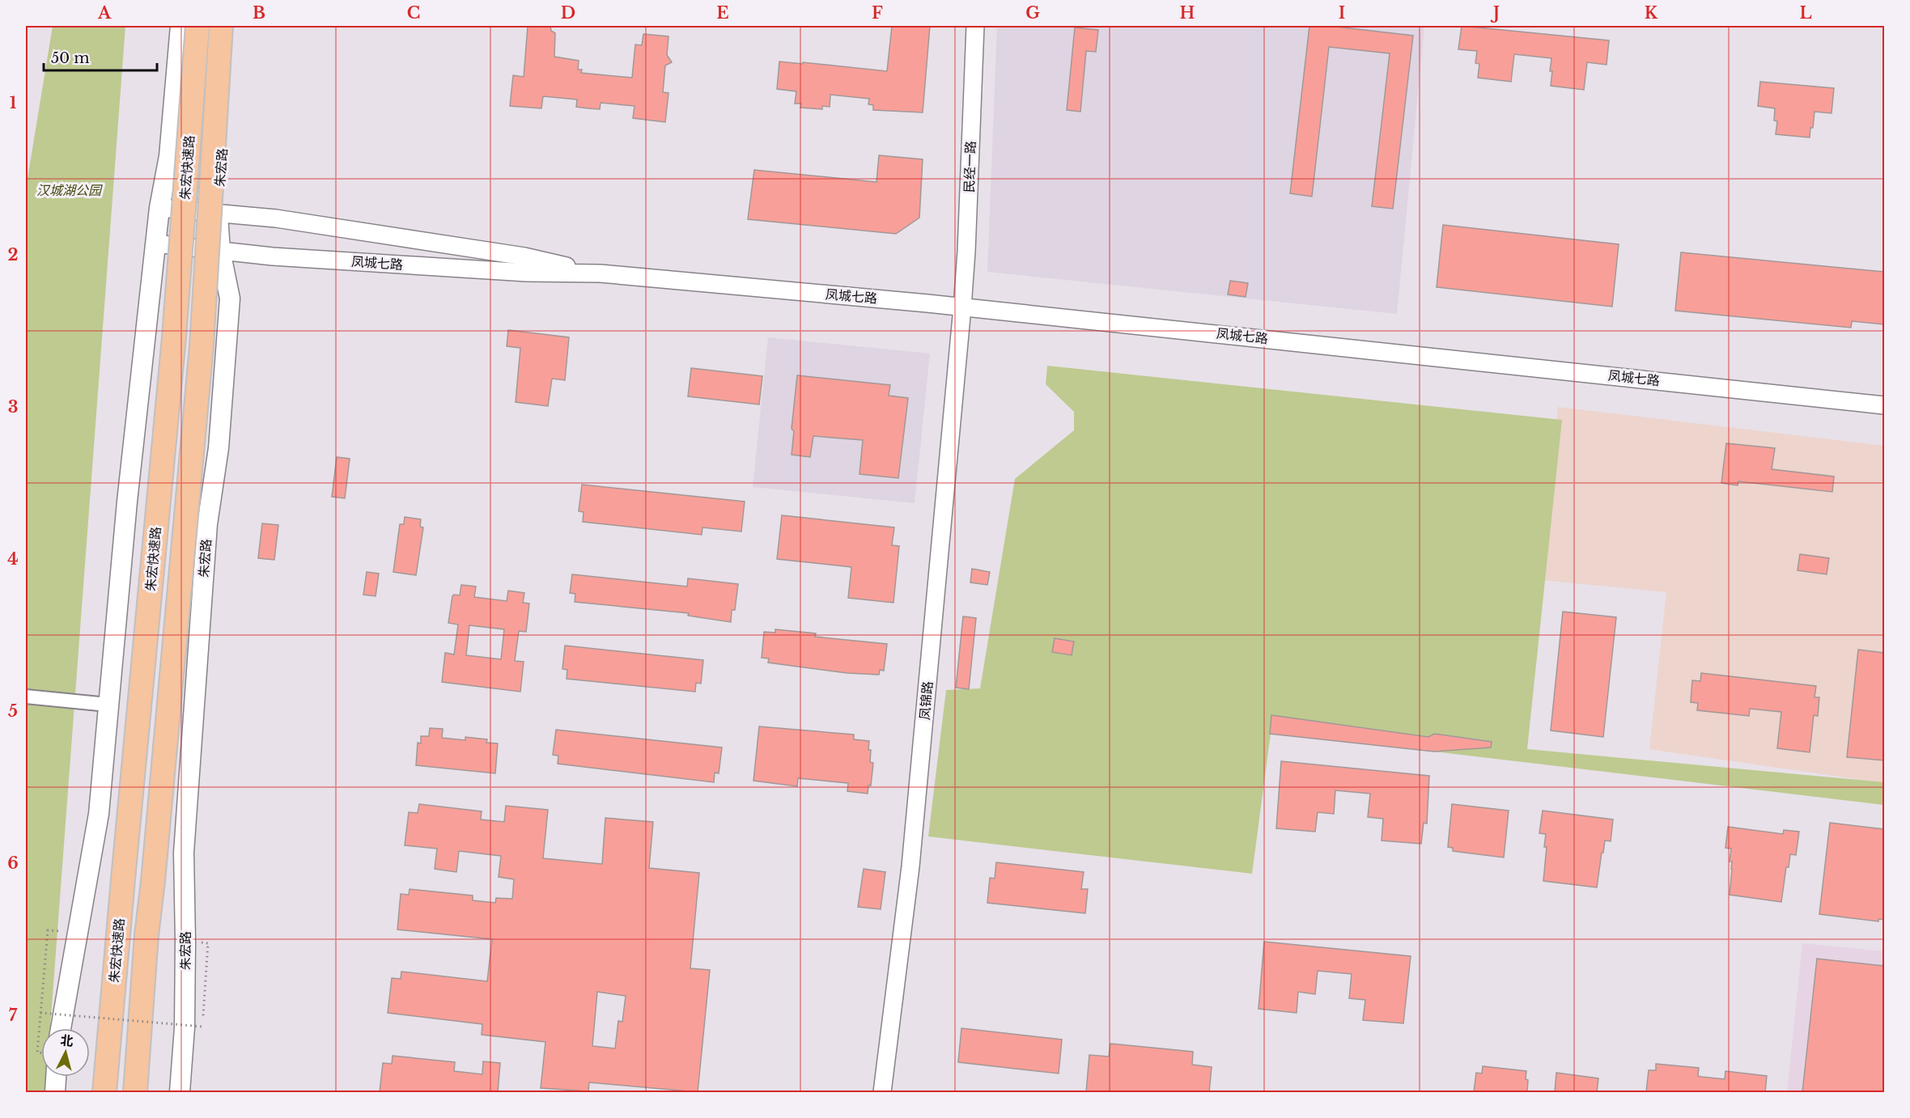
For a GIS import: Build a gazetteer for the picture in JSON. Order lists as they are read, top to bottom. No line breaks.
{"streets":{"highway":["朱宏快速路"],"main road":["朱宏路"],"street":["民经一路","凤城七路","凤锦路"]},"crossings":[["民经一路","凤城七路"],["民经一路","凤锦路"],["朱宏路","凤城七路"],["凤城七路","凤锦路"]],"parks":["汉城湖公园"],"scale_bar":"50 m","north":"top","grid":{"columns":["A","B","C","D","E","F","G","H","I","J","K","L"],"rows":["1","2","3","4","5","6","7"]}}
